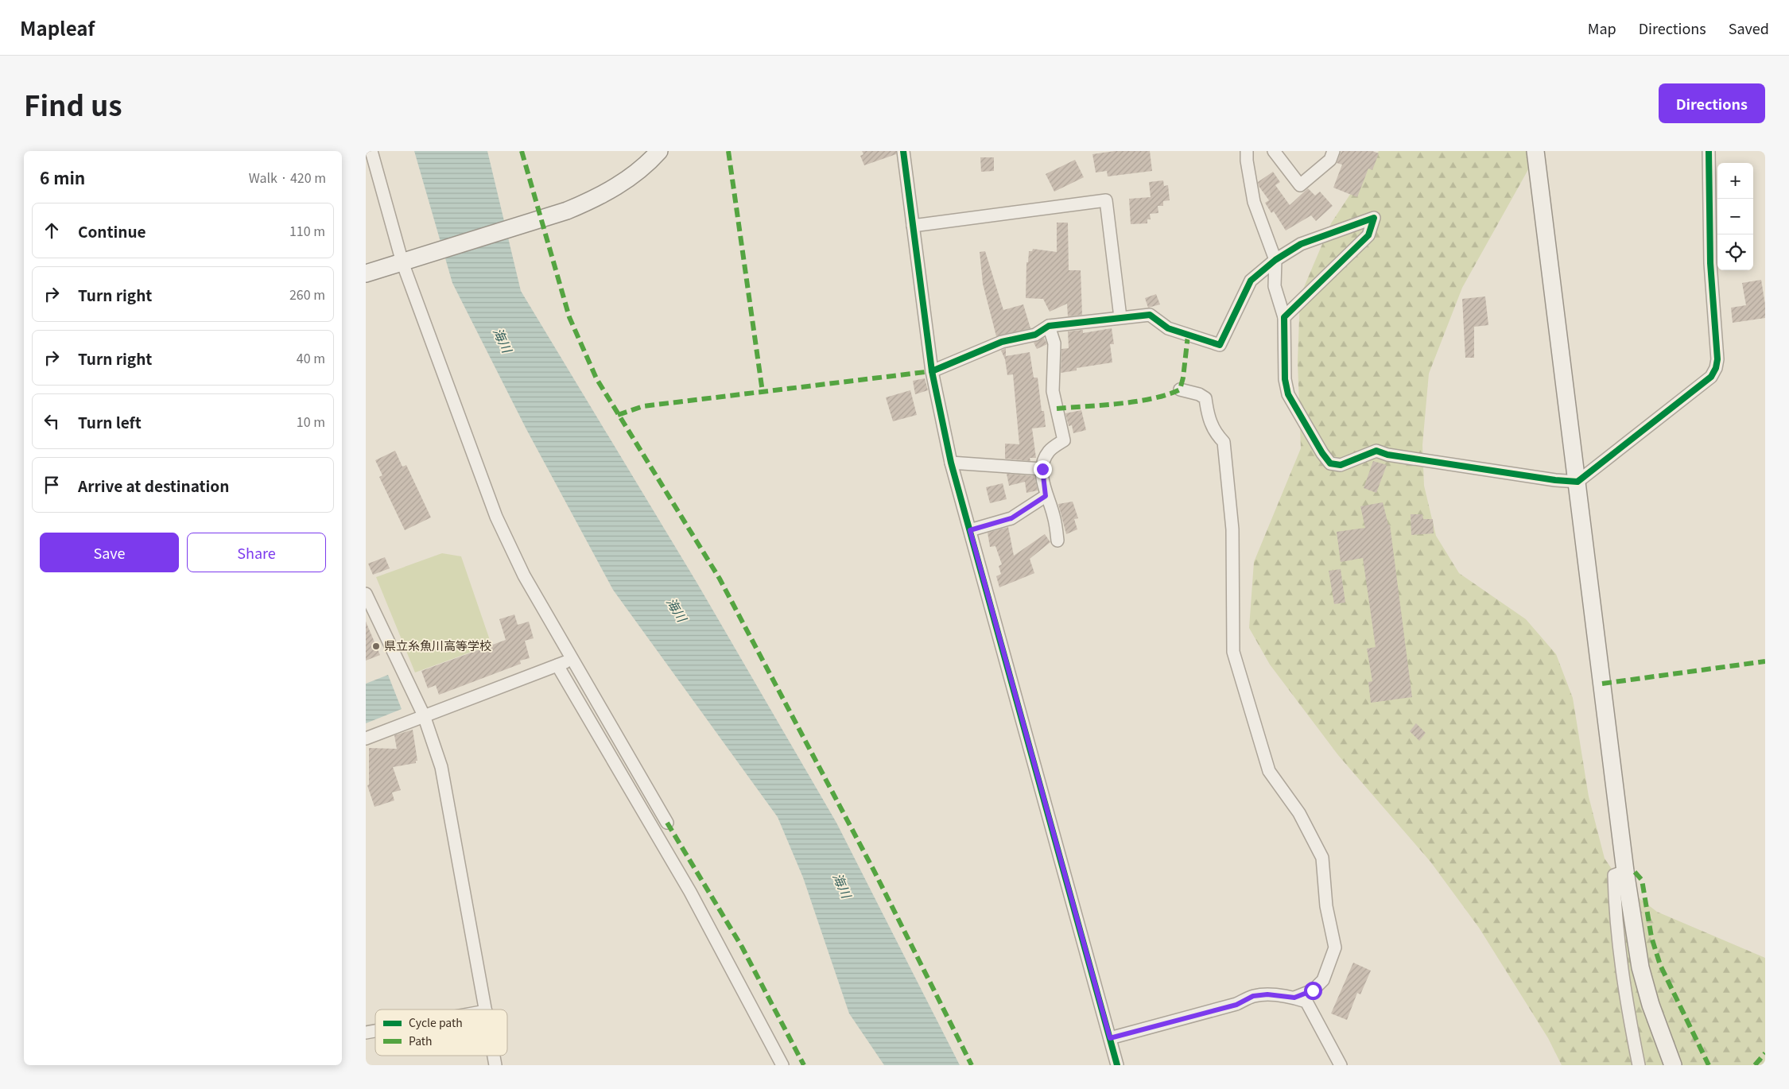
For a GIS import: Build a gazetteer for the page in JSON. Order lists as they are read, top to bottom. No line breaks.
{"water":["海川"],"places":["県立糸魚川高等学校"],"legend":["Cycle path","Path"],"page":{"header":"Mapleaf","nav":["Map","Directions","Saved"],"title":"Find us","buttons":["Directions",["Save","Share"]],"heading":["6 min","Walk · 420 m"],"map_buttons":["+","−"],"list":[["Continue","110 m"],["Turn right","260 m"],["Turn right","40 m"],["Turn left","10 m"],"Arrive at destination"]}}
